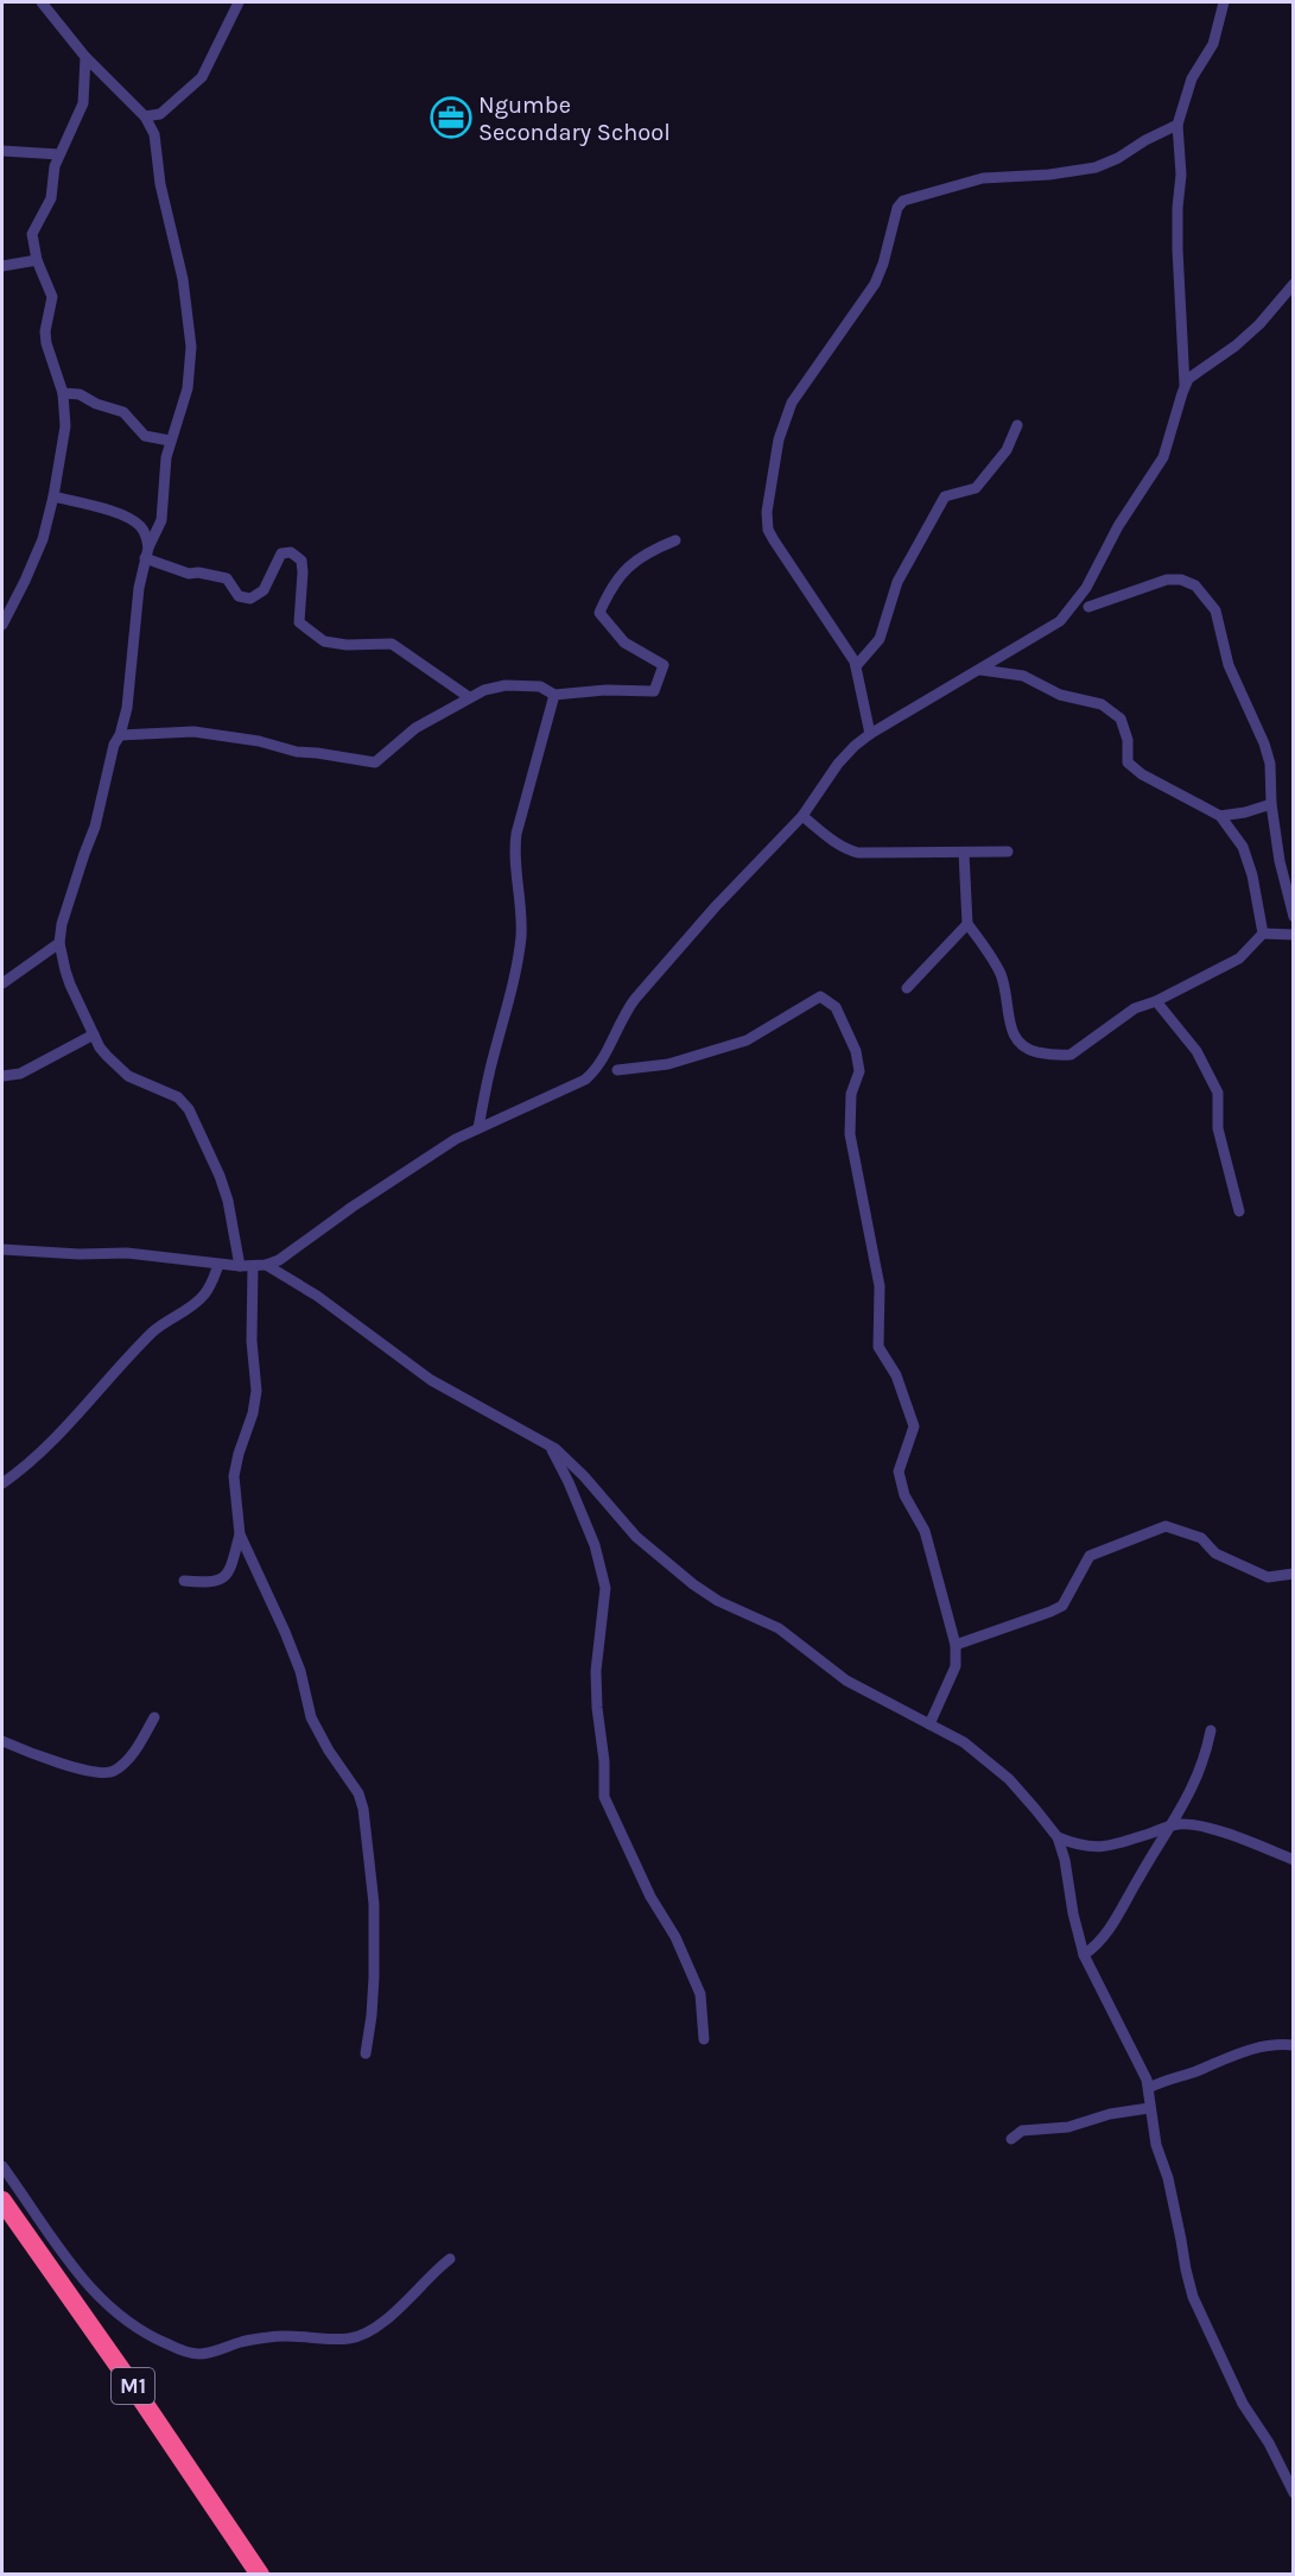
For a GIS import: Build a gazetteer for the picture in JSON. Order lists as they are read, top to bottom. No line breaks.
{"streets":{"highway":["M1"]},"places":{"office":["Ngumbe Secondary School"]}}
